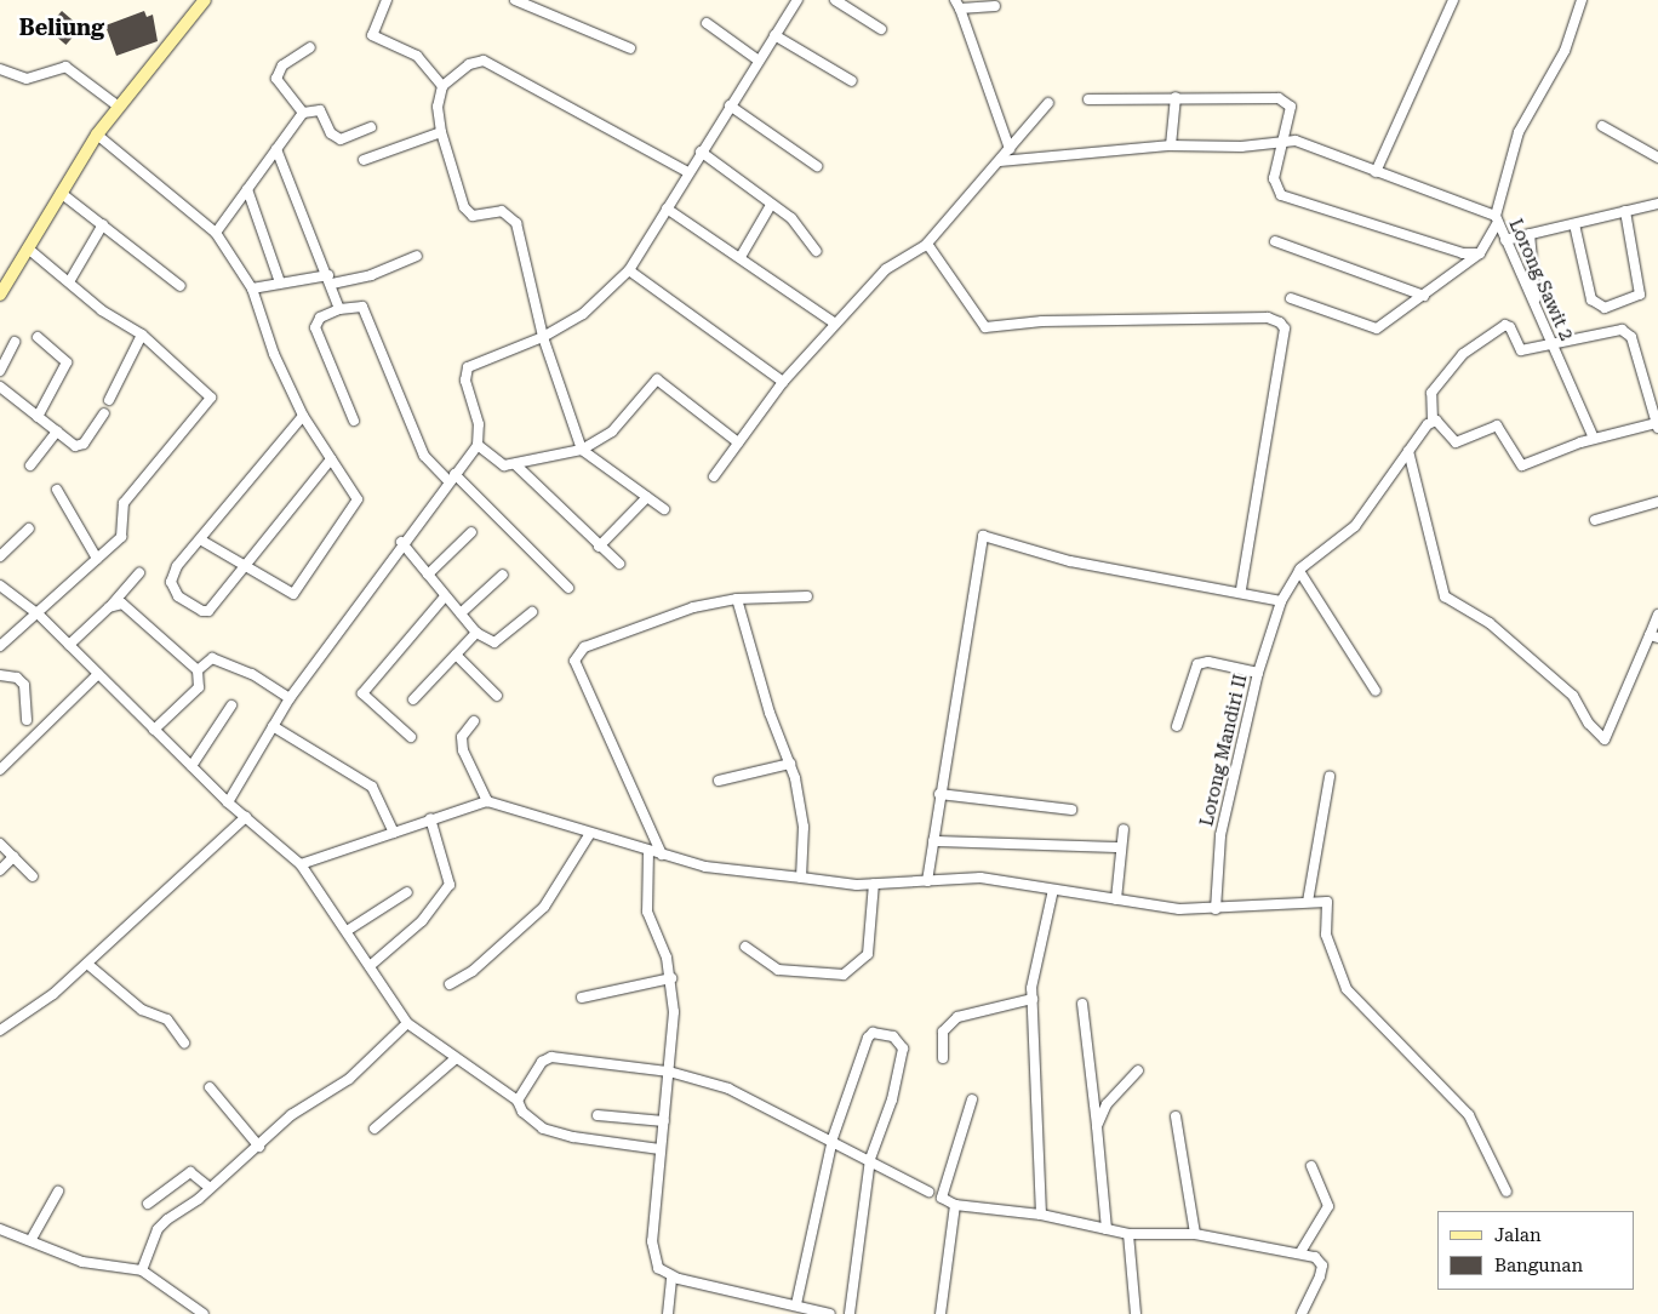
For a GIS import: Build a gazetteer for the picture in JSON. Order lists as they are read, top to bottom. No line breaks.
{"streets":{"street":["Lorong Sawit 2","Lorong Mandiri II"]},"districts":["Beliung"],"legend":["Jalan","Bangunan"]}
